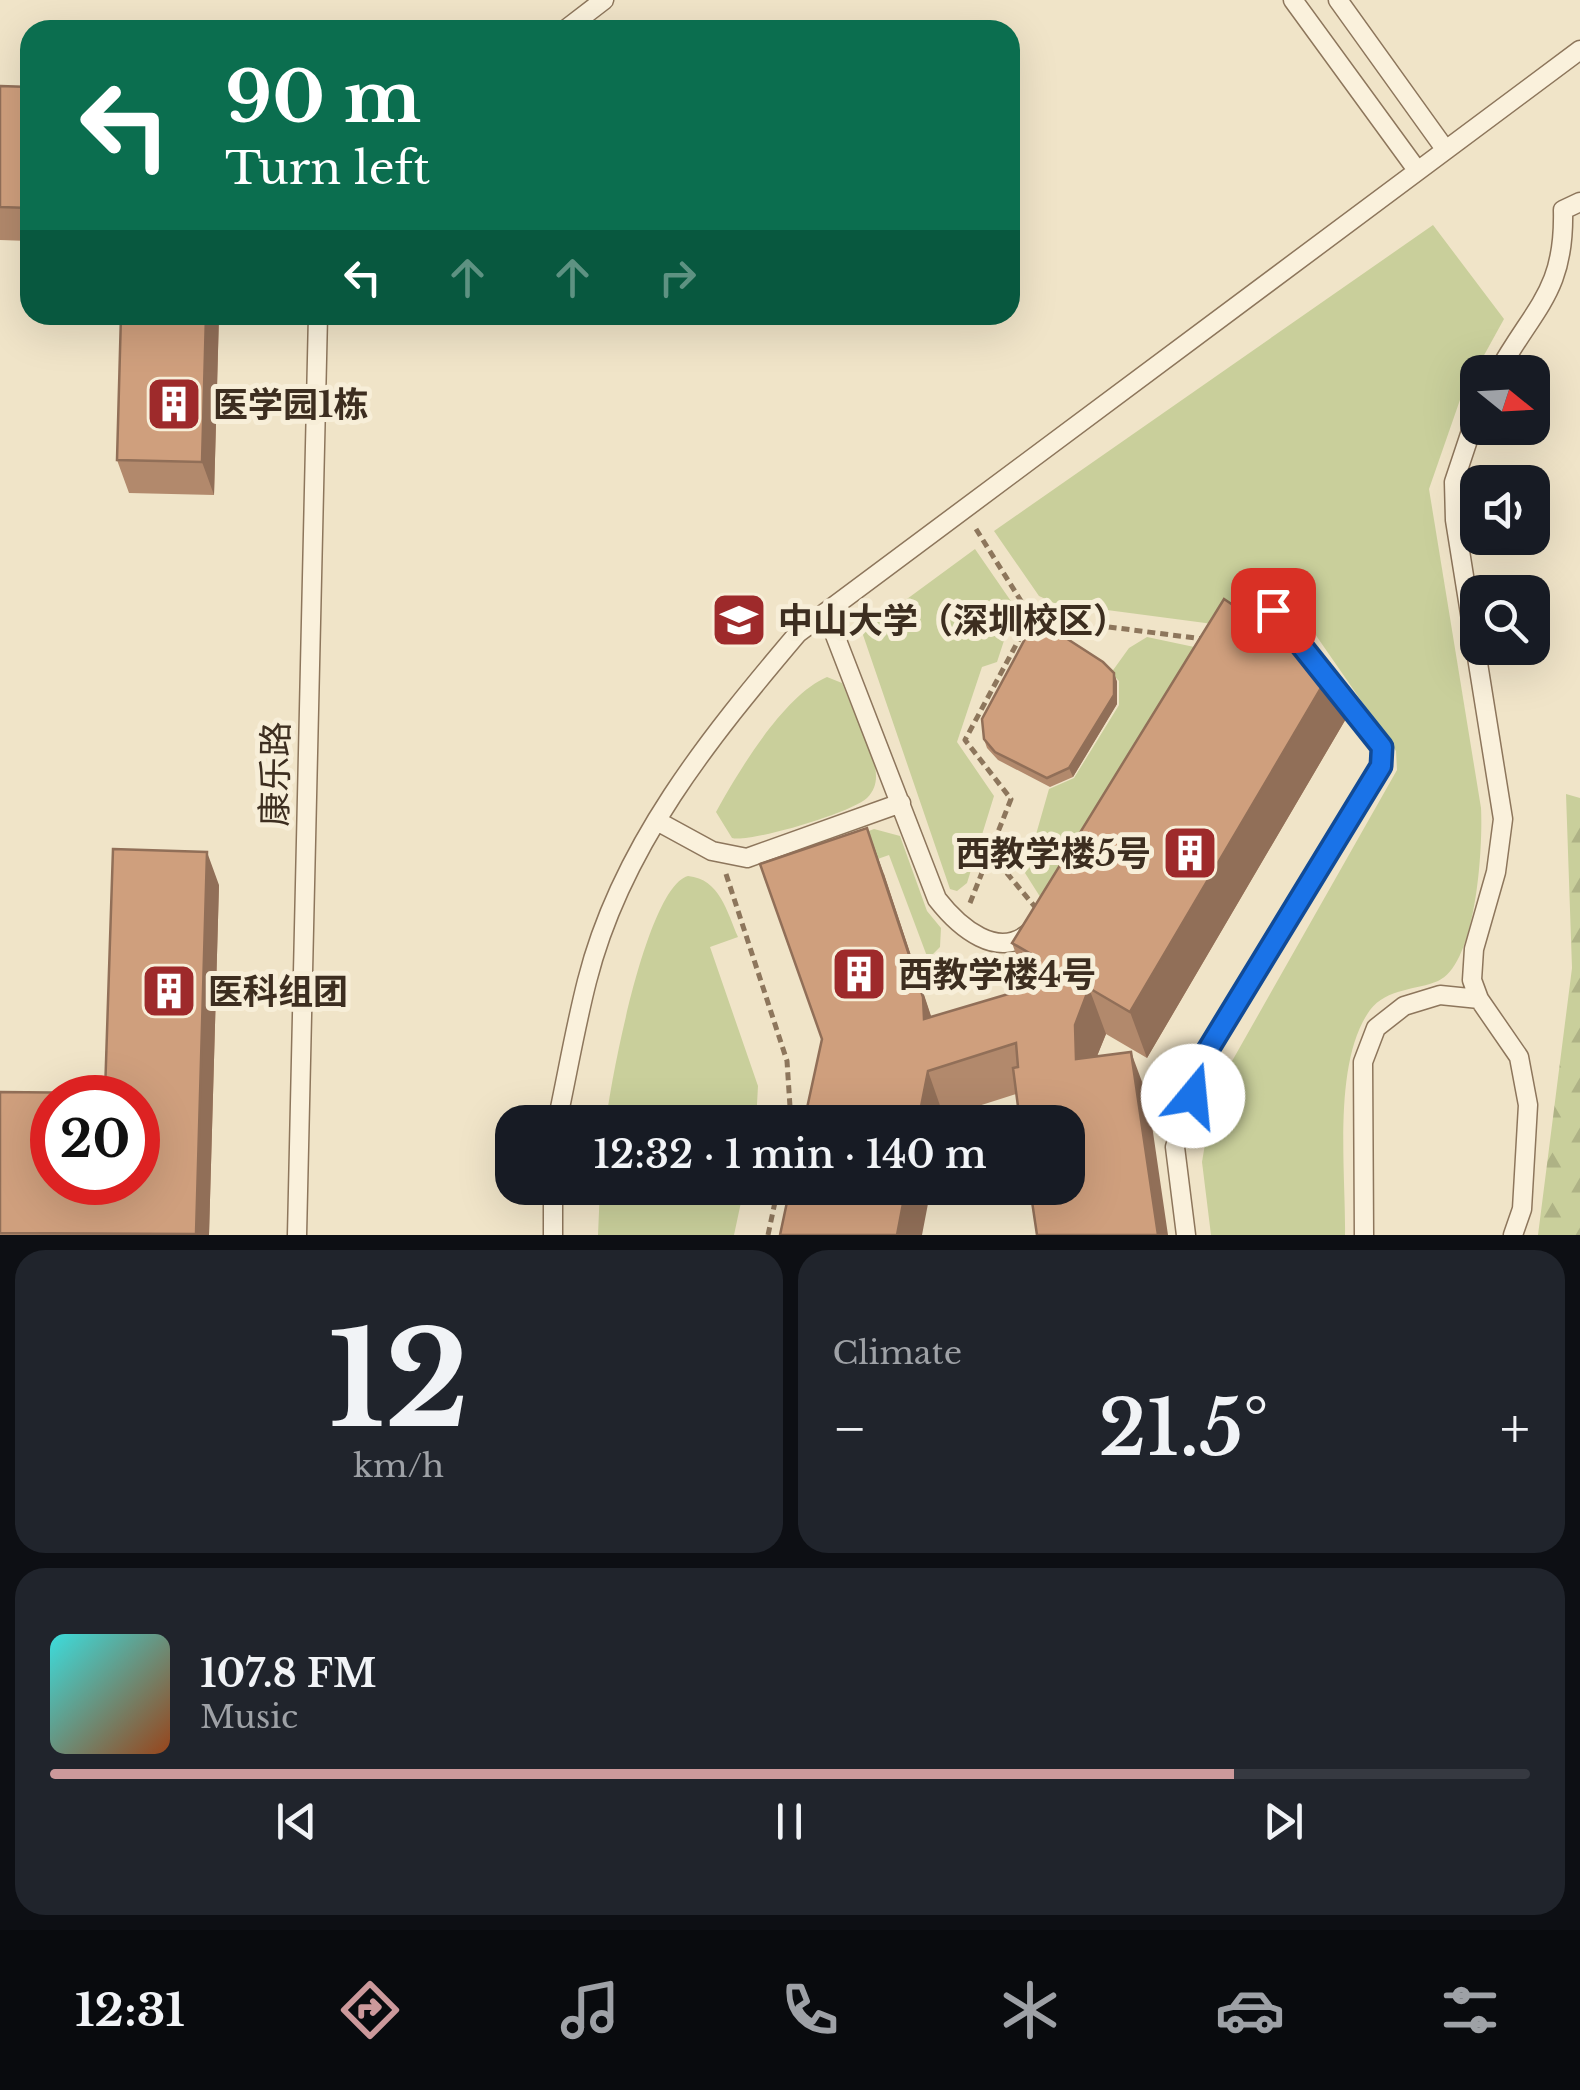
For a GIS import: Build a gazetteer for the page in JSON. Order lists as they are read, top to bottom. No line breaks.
{"streets":{"lane":["康乐路"]},"places":{"building":["医学园1栋","西教学楼5号","西教学楼4号","医科组团"],"school or university":["中山大学（深圳校区）"]},"north":"right","page":{"turn":["90 m","Turn left"],"limit":"20","trip":"12:32 · 1 min · 140 m","tile":[["12","km/h"],"Climate"],"heat":["−","21.5°","+"],"song":["107.8 FM","Music"],"tabs":"12:31"}}
